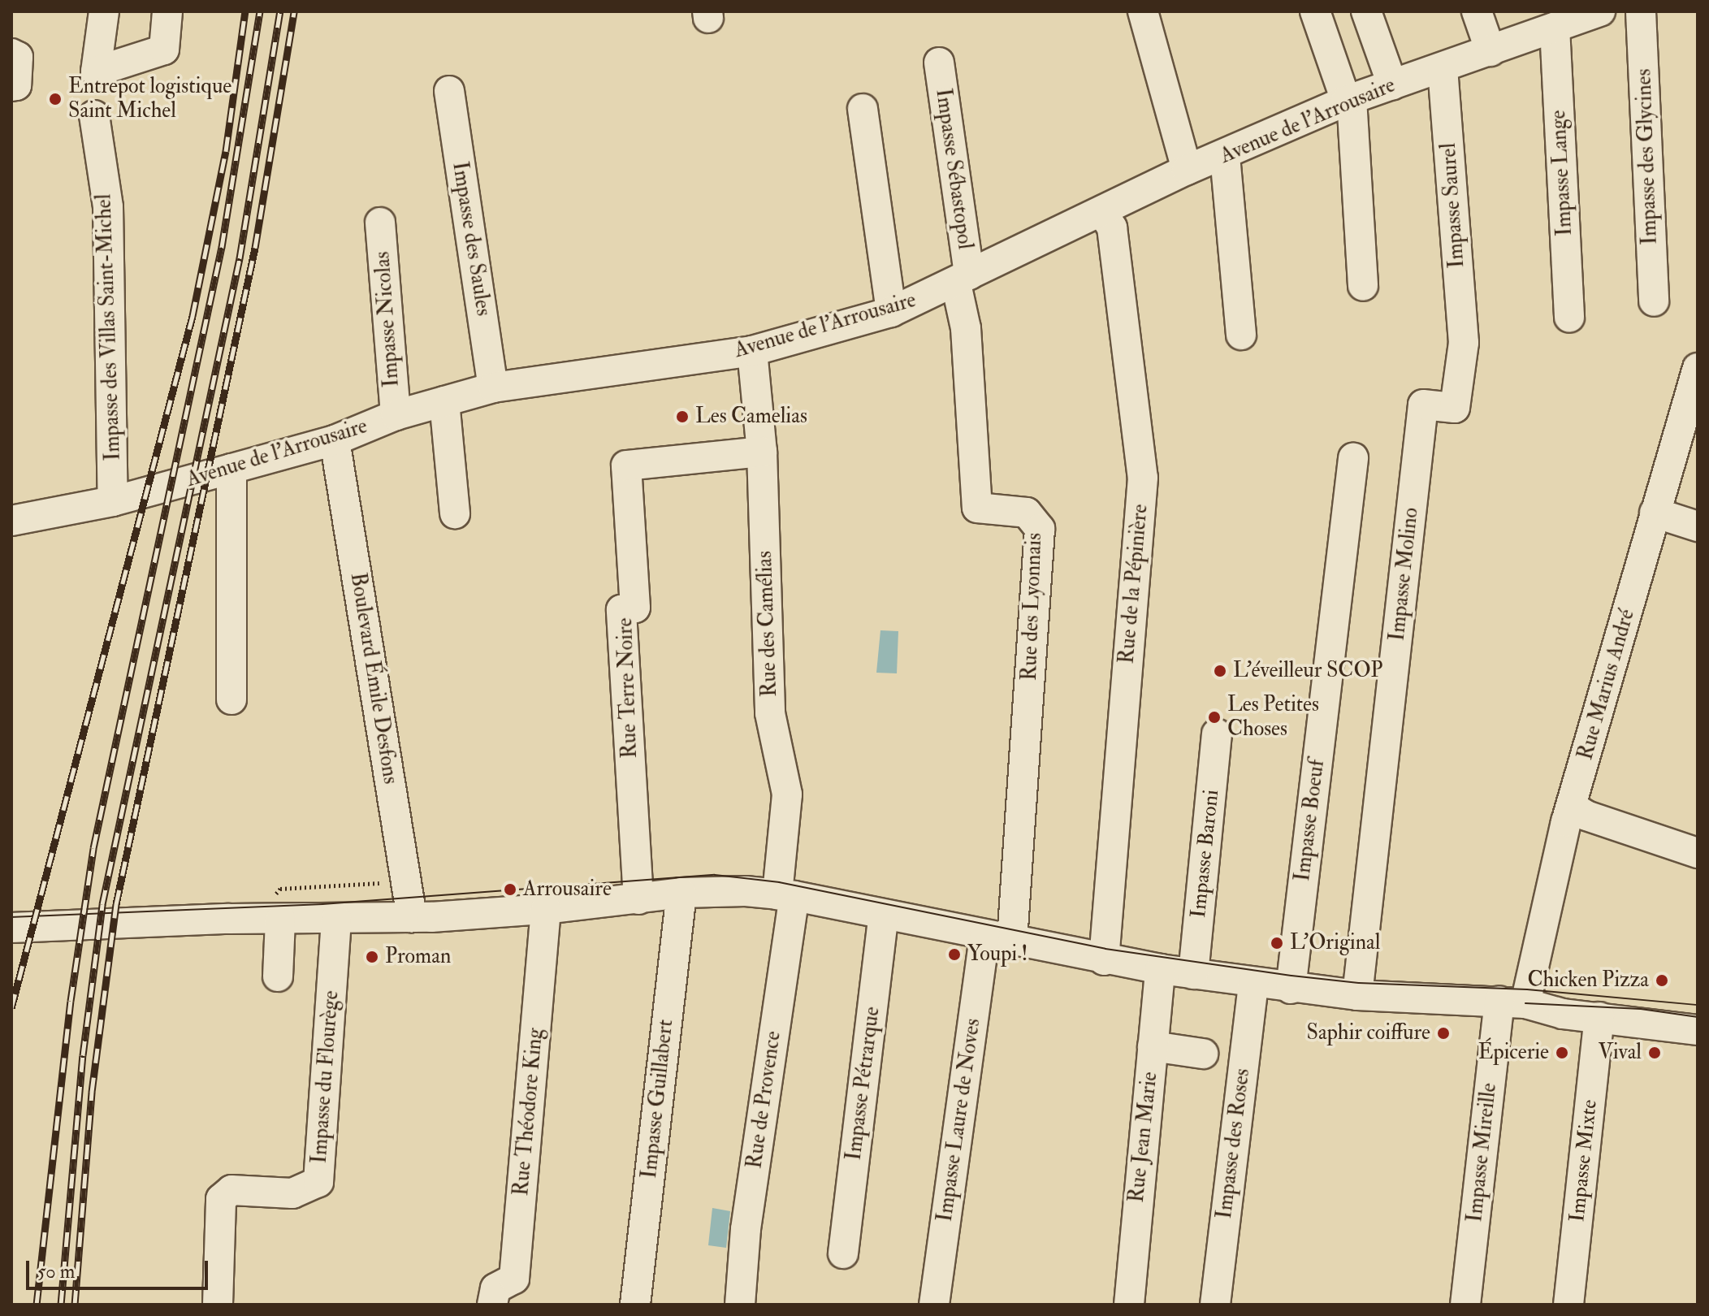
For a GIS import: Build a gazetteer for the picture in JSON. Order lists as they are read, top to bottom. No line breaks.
{"streets":{"street":["Avenue de l'Arrousaire","Impasse des Glycines","Impasse Sébastopol","Impasse Lange","Impasse Saurel","Impasse des Saules","Impasse Nicolas","Impasse des Villas Saint-Michel","Impasse Molino","Rue de la Pépinière","Rue des Lyonnais","Rue des Camélias","Boulevard Émile Desfons","Rue Marius André","Rue Terre Noire","Impasse Boeuf","Impasse Baroni","Impasse du Flourège","Impasse Pétrarque","Impasse Guillabert","Rue de Provence","Rue Théodore King","Impasse Laure de Noves","Rue Jean Marie","Impasse des Roses","Impasse Mireille","Impasse Mixte"]},"crossings":[["Avenue de l'Arrousaire","Impasse Sébastopol"],["Avenue de l'Arrousaire","Impasse Lange"],["Avenue de l'Arrousaire","Impasse Saurel"],["Avenue de l'Arrousaire","Impasse des Saules"],["Avenue de l'Arrousaire","Impasse Nicolas"],["Avenue de l'Arrousaire","Impasse des Villas Saint-Michel"],["Avenue de l'Arrousaire","Rue de la Pépinière"],["Avenue de l'Arrousaire","Rue des Lyonnais"],["Avenue de l'Arrousaire","Rue des Camélias"],["Avenue de l'Arrousaire","Boulevard Émile Desfons"],["Impasse Sébastopol","Rue des Lyonnais"],["Impasse Saurel","Impasse Molino"],["Rue des Lyonnais","Impasse Laure de Noves"],["Rue des Camélias","Rue Terre Noire"],["Rue des Camélias","Rue de Provence"],["Rue Marius André","Impasse Mireille"]],"places":["Entrepot logistique Saint Michel","Les Camelias","L'éveilleur SCOP","Les Petites Choses","Arrousaire","L'Original","Youpi !","Proman","Chicken Pizza","Saphir coiffure","Épicerie","Vival"],"scale_bar":"50 m"}
